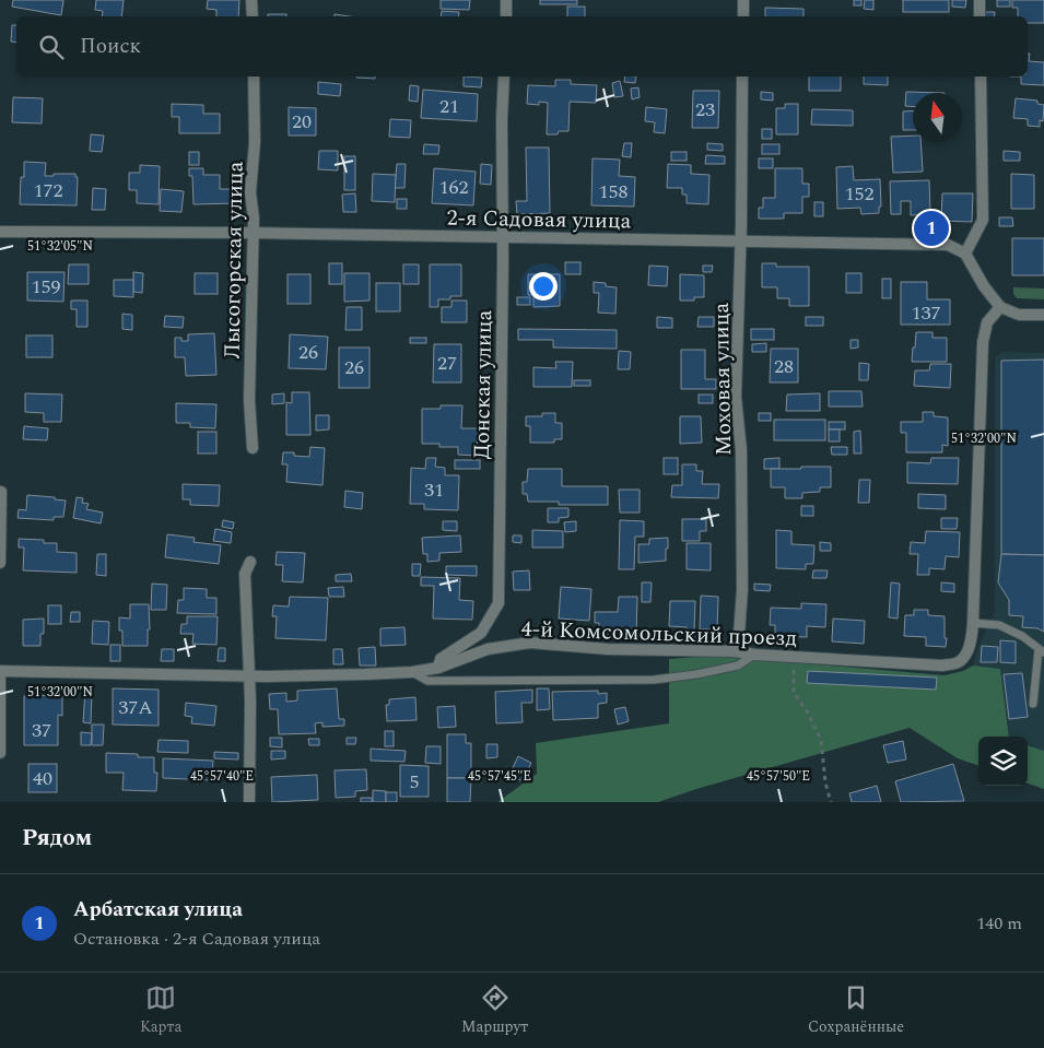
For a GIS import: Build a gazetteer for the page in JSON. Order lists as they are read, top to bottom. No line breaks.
{"streets":{"street":["2-я Садовая улица","Лысогорская улица","Моховая улица","Донская улица","4-й Комсомольский проезд"]},"crossings":[["2-я Садовая улица","Лысогорская улица"],["2-я Садовая улица","Моховая улица"],["2-я Садовая улица","Донская улица"],["Моховая улица","4-й Комсомольский проезд"],["Донская улица","4-й Комсомольский проезд"]],"house_numbers":["21","23","20","162","172","158","152","159","137","26","27","28","26","31","37А","37","40","5"],"north":"top","page":{"search":"Поиск","pins":"1","heading":"Рядом","list":[{"mark":"1","name":"Арбатская улица","note":"Остановка · 2-я Садовая улица","value":"140 m"}],"nav":["Карта","Маршрут","Сохранённые"]},"coordinates":["51°32'05\"N","51°32'00\"N","45°57'40\"E","45°57'45\"E","45°57'50\"E"]}
